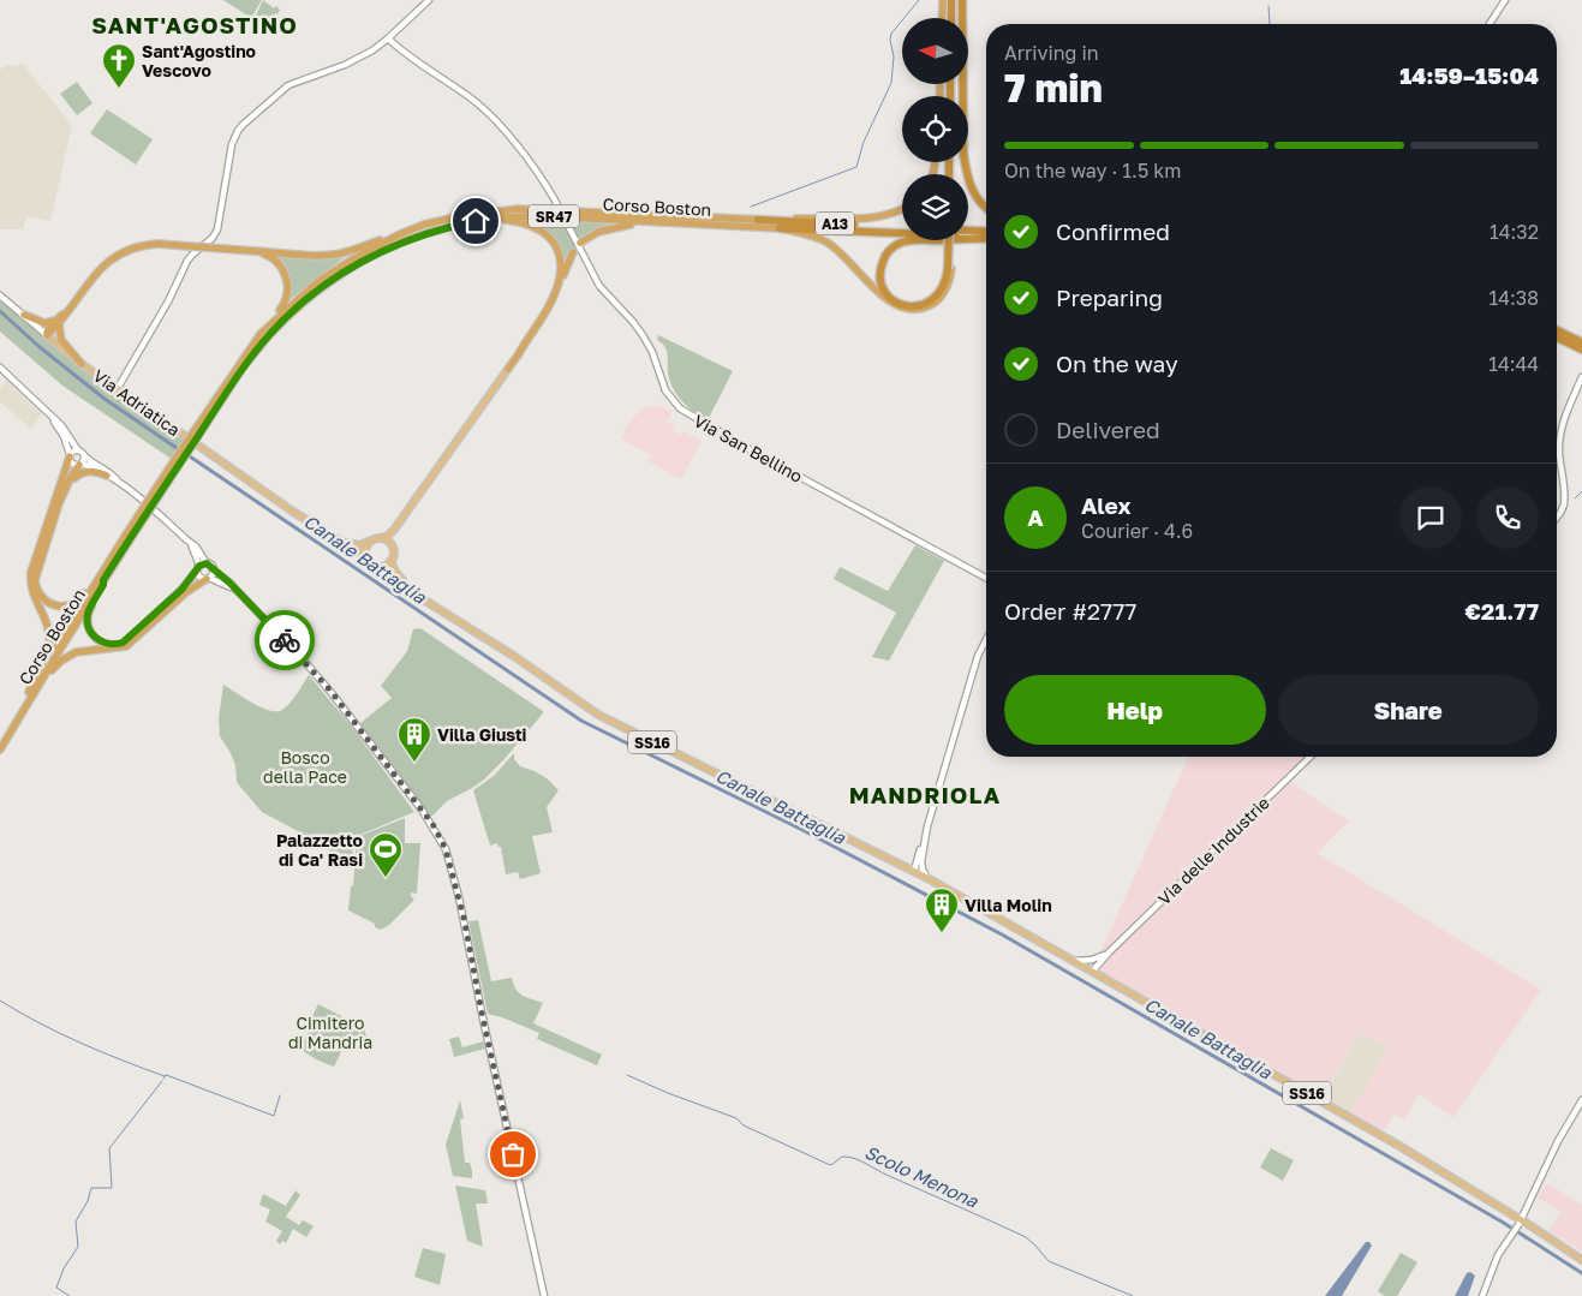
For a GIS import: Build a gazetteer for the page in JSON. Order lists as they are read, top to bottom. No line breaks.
{"streets":{"highway":["Corso Boston","SR47","A13"],"main road":["Via Adriatica","SS16"],"street":["Via San Bellino","Via delle Industrie"]},"crossings":[["Corso Boston","SR47"],["Corso Boston","A13"],["SR47","Via Adriatica"],["Via Adriatica","SS16"],["SS16","Via delle Industrie"]],"districts":["SANT'AGOSTINO","MANDRIOLA"],"water":["Canale Battaglia","Scolo Menona"],"parks":["Bosco della Pace","Cimitero di Mandria"],"places":{"church":["Sant'Agostino Vescovo"],"building":["Villa Giusti","Villa Molin"],"sports":["Palazzetto di Ca' Rasi"]},"north":"left","page":{"heading":["7 min","Arriving in","14:59–15:04"],"panel":["Alex","Courier · 4.6","Order #2777","€21.77"],"bar":"On the way · 1.5 km","list":[["Confirmed","14:32"],["Preparing","14:38"],["On the way","14:44"],"Delivered"],"round":"A","buttons":["Help","Share"]}}
